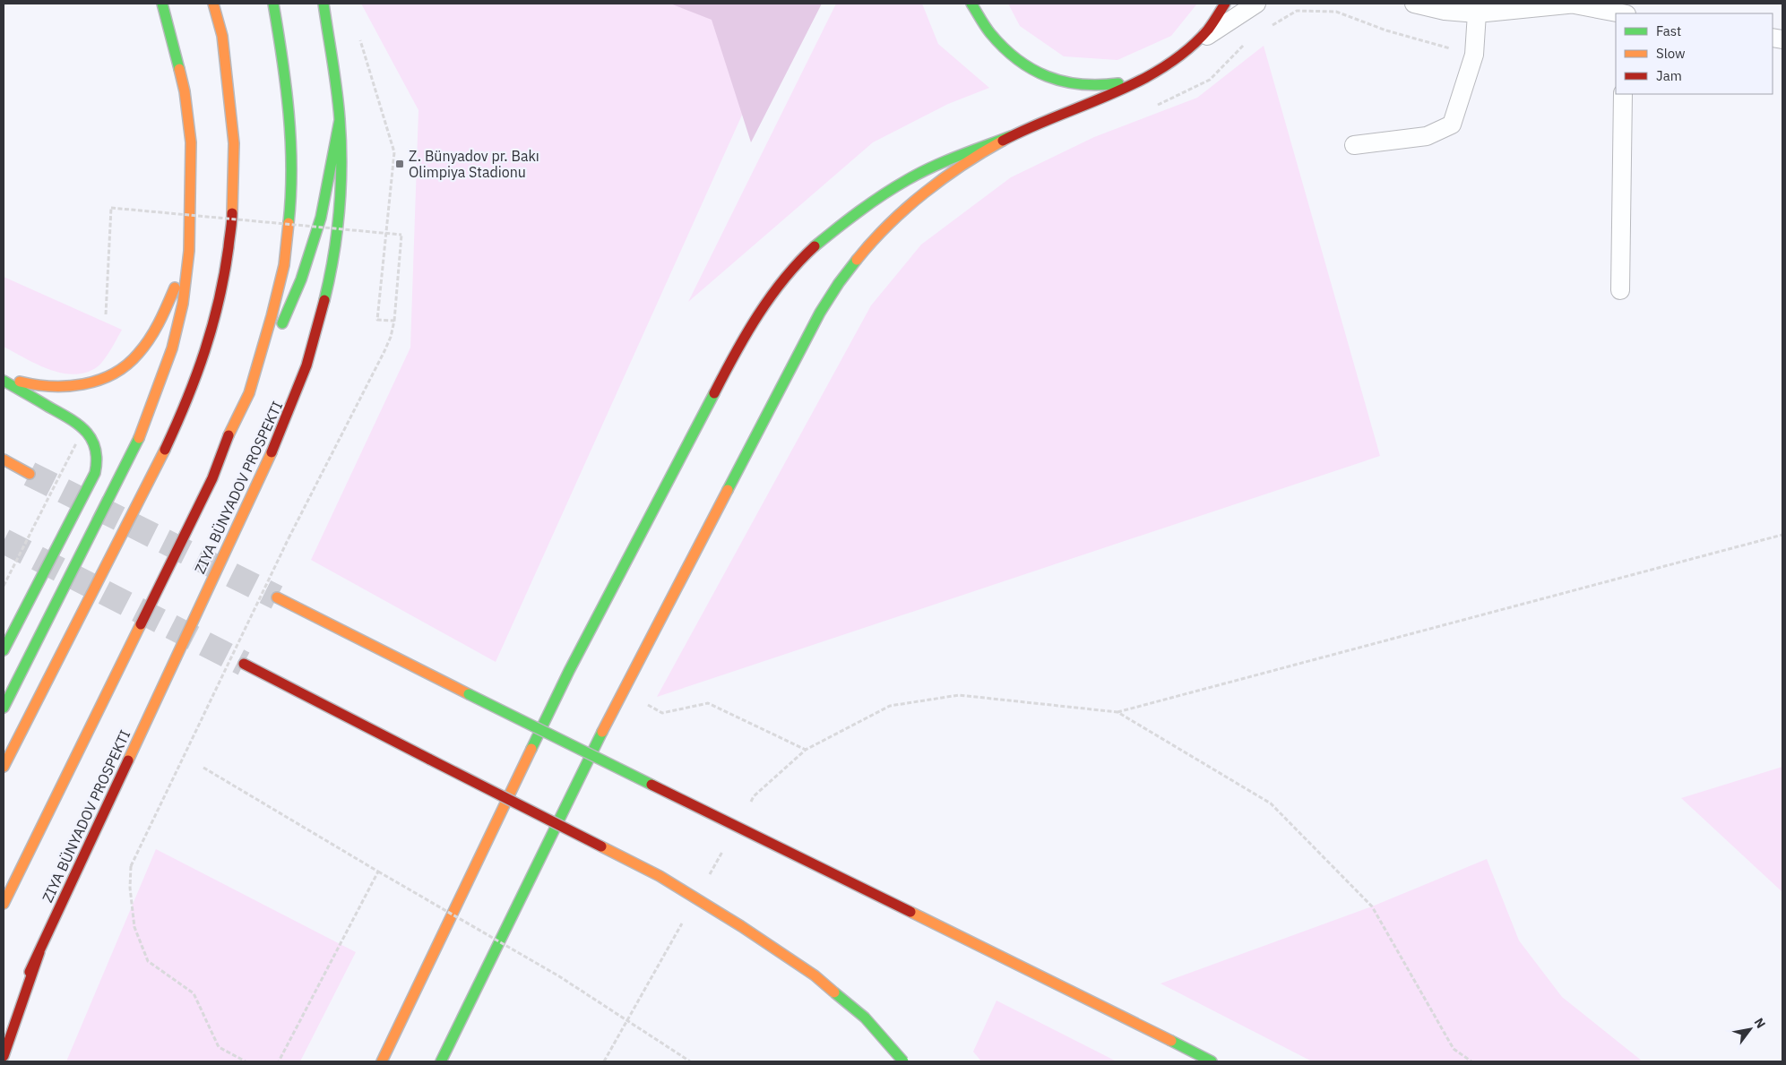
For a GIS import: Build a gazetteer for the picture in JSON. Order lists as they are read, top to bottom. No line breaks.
{"streets":{"main road":["ZIYA BÜNYADOV PROSPEKTI"]},"places":{"transit":["Z. Bünyadov pr. Bakı Olimpiya Stadionu"]},"legend":["Fast","Slow","Jam"],"north":"top right"}
